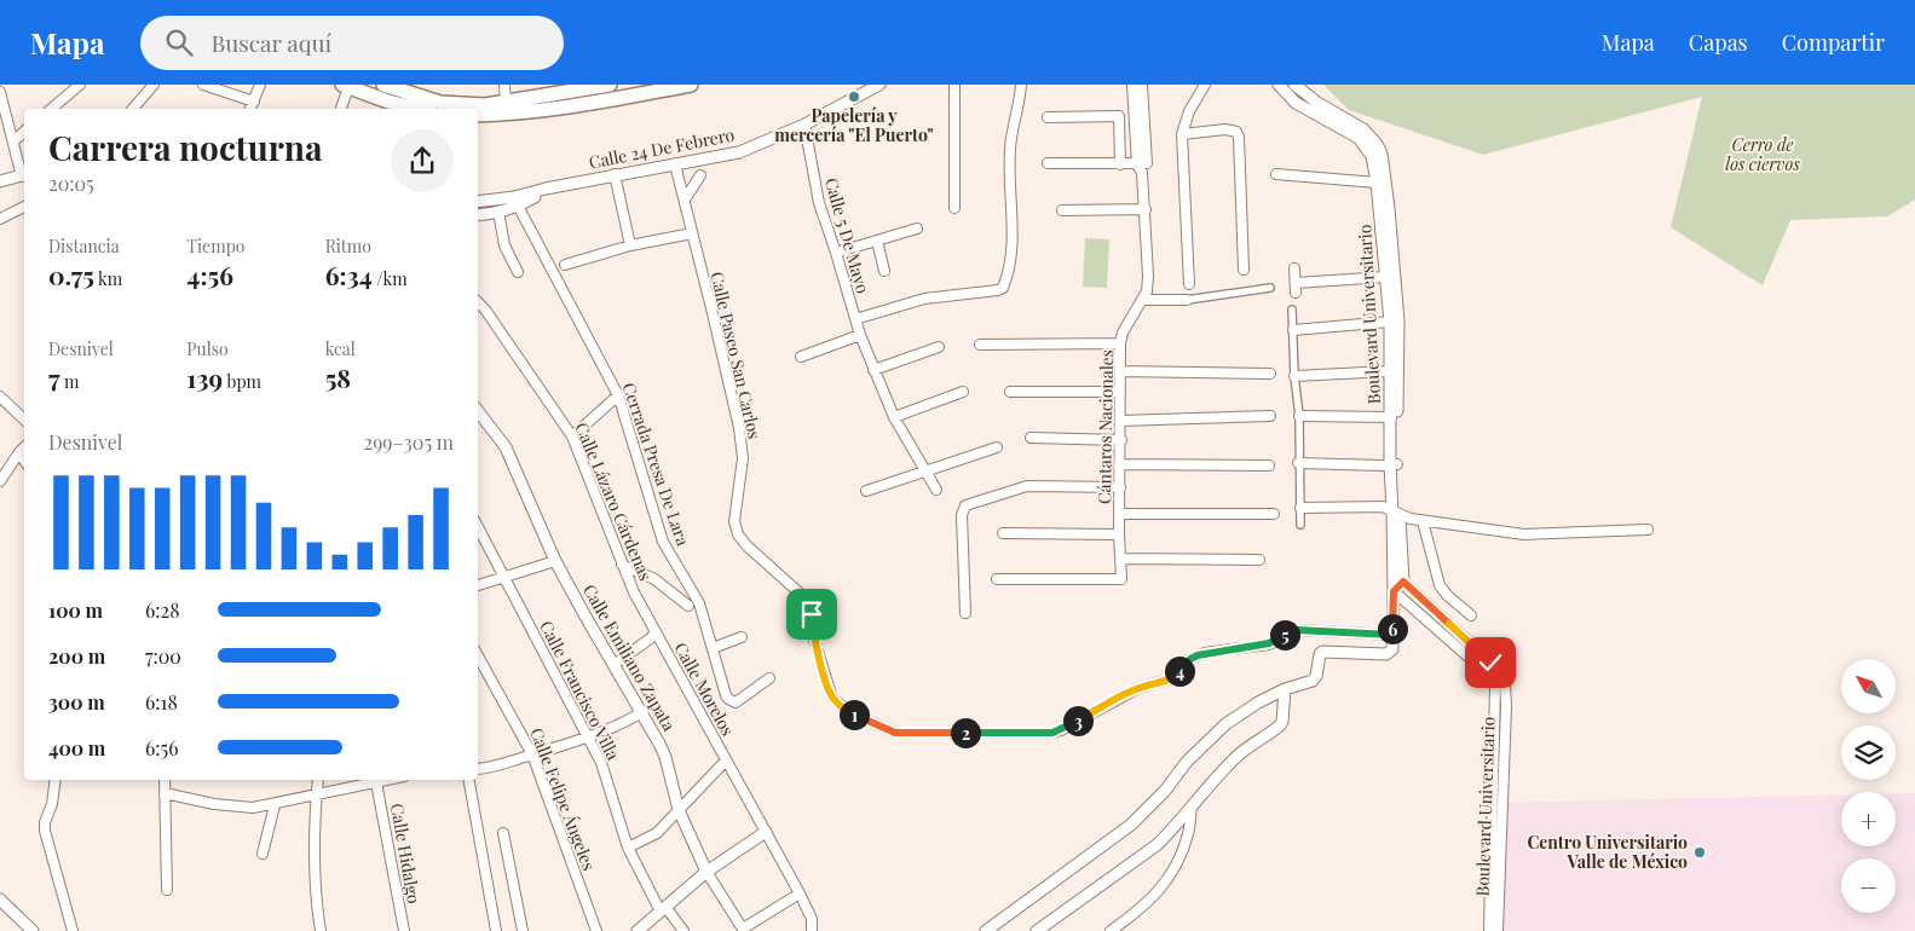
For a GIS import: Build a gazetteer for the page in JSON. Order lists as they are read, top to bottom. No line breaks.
{"streets":{"street":["Calle 24 De Febrero","Calle 5 De Mayo","Boulevard Universitario","Calle Paseo San Carlos","Cántaros Nacionales","Cerrada Presa De Lara","Calle Lázaro Cárdenas","Calle Emiliano Zapata","Calle Morelos","Calle Francisco Villa","Calle Felipe Ángeles","Calle Hidalgo"]},"crossings":[["Calle 24 De Febrero","Calle 5 De Mayo"],["Calle 24 De Febrero","Calle Paseo San Carlos"],["Calle Lázaro Cárdenas","Calle Morelos"]],"parks":["Cerro de los ciervos"],"places":["Papelería y mercería \"El Puerto\"","Centro Universitario Valle de México"],"north":"top left","page":{"header":"Mapa","search":"Buscar aquí","nav":["Mapa","Capas","Compartir"],"heading":["Carrera nocturna","20:05"],"stats":[["Distancia","0.75 km"],["Tiempo","4:56"],["Ritmo","6:34 /km"],["Desnivel","7 m"],["Pulso","139 bpm"],["kcal","58"]],"chart":["Desnivel","299–305 m"],"list":[{"name":"100 m","note":"6:28"},{"name":"200 m","note":"7:00"},{"name":"300 m","note":"6:18"},{"name":"400 m","note":"6:56"}],"pins":["6","5","4","1","3","2"],"map_buttons":["+","−"]}}
